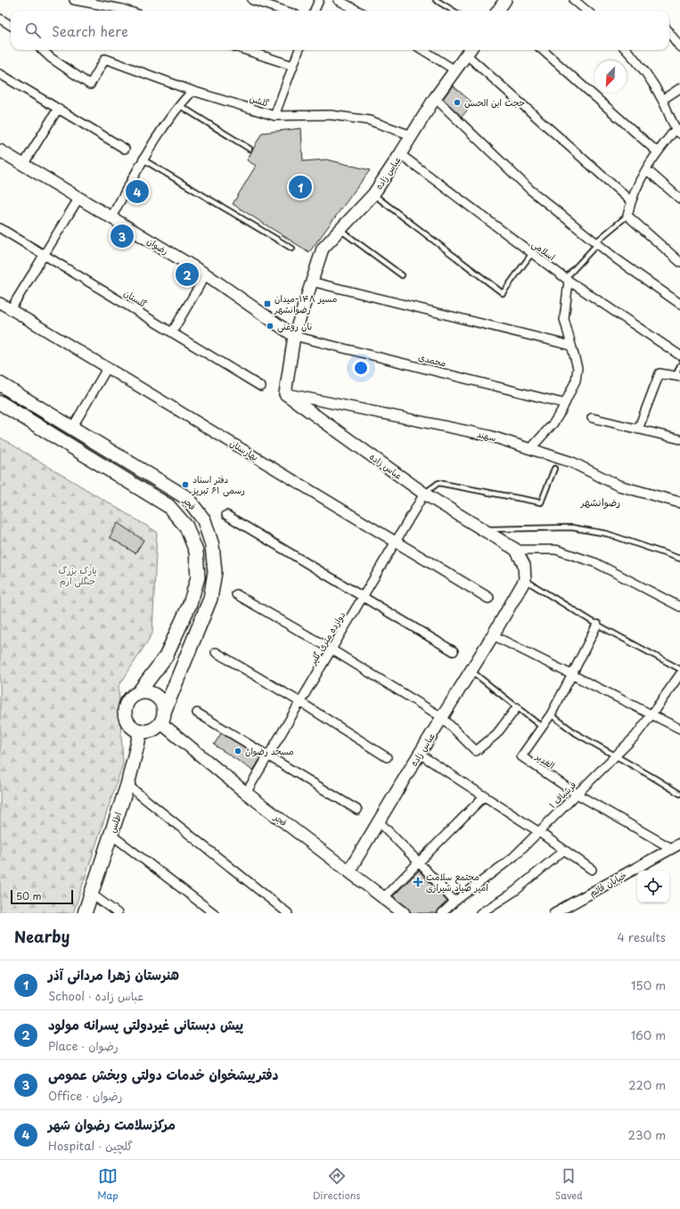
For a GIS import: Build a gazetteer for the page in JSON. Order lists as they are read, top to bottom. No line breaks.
{"streets":{"main road":["عباس زاده","رضوان","فجر","اطلس"],"street":["گلشن","اسلامی","گلستان","محمدی","سهند","بهارستان","دوازده متری گلپر","الغدیر","فرشباف ۱","خیابان قائم"]},"crossings":[["گلشن","عباس زاده"],["عباس زاده","رضوان"],["عباس زاده","اسلامی"],["عباس زاده","محمدی"],["عباس زاده","سهند"],["عباس زاده","فجر"],["عباس زاده","دوازده متری گلپر"],["رضوان","محمدی"],["بهارستان","دوازده متری گلپر"],["فجر","دوازده متری گلپر"],["فجر","اطلس"],["الغدیر","فرشباف ۱"],["الغدیر","خیابان قائم"]],"districts":["رضوانشهر"],"parks":["پارک بزرگ جنگلی ارم"],"places":{"other":["حجت ابن الحسن","نان روغنی","دفتر اسناد رسمی ۶۱ تبریز","مسجد رضوان"],"transit":["مسیر ۱۴۸-میدان رضوانشهر"],"health":["مجتمع سلامت امیر صیاد شیرازی"]},"scale_bar":"50 m","north":"bottom left","page":{"search":"Search here","pins":["1","4","3","2"],"scale":"50 m","heading":["Nearby","4 results"],"list":[{"mark":"1","name":"هنرستان زهرا مردانی آذر","note":"School · عباس زاده","value":"150 m"},{"mark":"2","name":"پیش دبستانی غیردولتی پسرانه مولود","note":"Place · رضوان","value":"160 m"},{"mark":"3","name":"دفترپیشخوان خدمات دولتی وبخش عمومی","note":"Office · رضوان","value":"220 m"},{"mark":"4","name":"مرکزسلامت رضوان شهر","note":"Hospital · گلچین","value":"230 m"}],"nav":["Map","Directions","Saved"]}}
